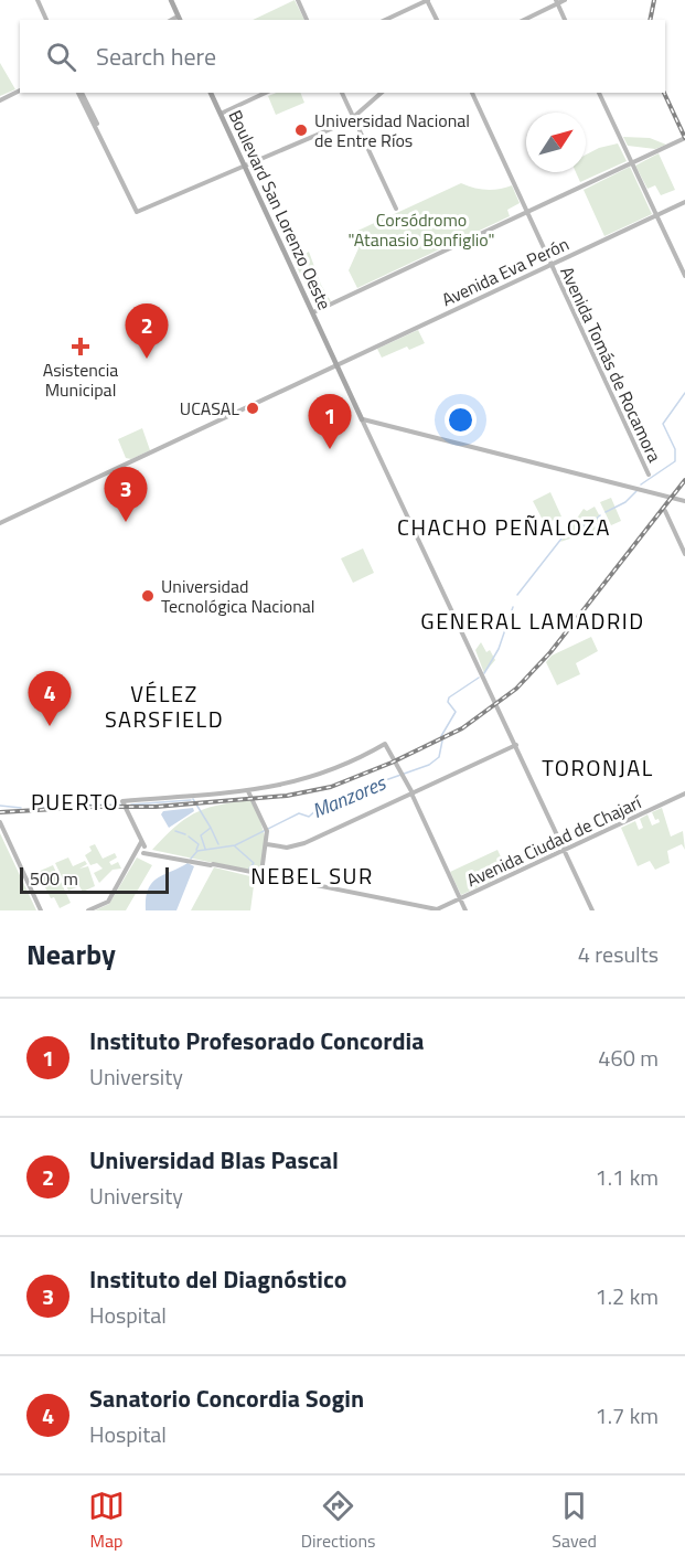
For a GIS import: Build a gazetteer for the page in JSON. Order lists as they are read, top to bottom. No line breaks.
{"streets":{"main road":["Boulevard San Lorenzo Oeste","Avenida Eva Perón","Avenida Tomás de Rocamora","Avenida Ciudad de Chajarí"]},"crossings":[["Boulevard San Lorenzo Oeste","Avenida Eva Perón"],["Avenida Eva Perón","Avenida Tomás de Rocamora"]],"districts":["CHACHO PEÑALOZA","GENERAL LAMADRID","VÉLEZ SARSFIELD","TORONJAL","PUERTO","NEBEL SUR"],"water":["Manzores"],"parks":["Corsódromo \"Atanasio Bonfiglio\""],"places":{"other":["Universidad Nacional de Entre Ríos","UCASAL","Universidad Tecnológica Nacional"],"health":["Asistencia Municipal"]},"scale_bar":"500 m","north":"top right","page":{"search":"Search here","pins":["2","1","3","4"],"scale":"500 m","heading":["Nearby","4 results"],"list":[{"mark":"1","name":"Instituto Profesorado Concordia","note":"University","value":"460 m"},{"mark":"2","name":"Universidad Blas Pascal","note":"University","value":"1.1 km"},{"mark":"3","name":"Instituto del Diagnóstico","note":"Hospital","value":"1.2 km"},{"mark":"4","name":"Sanatorio Concordia Sogin","note":"Hospital","value":"1.7 km"}],"nav":["Map","Directions","Saved"]}}
